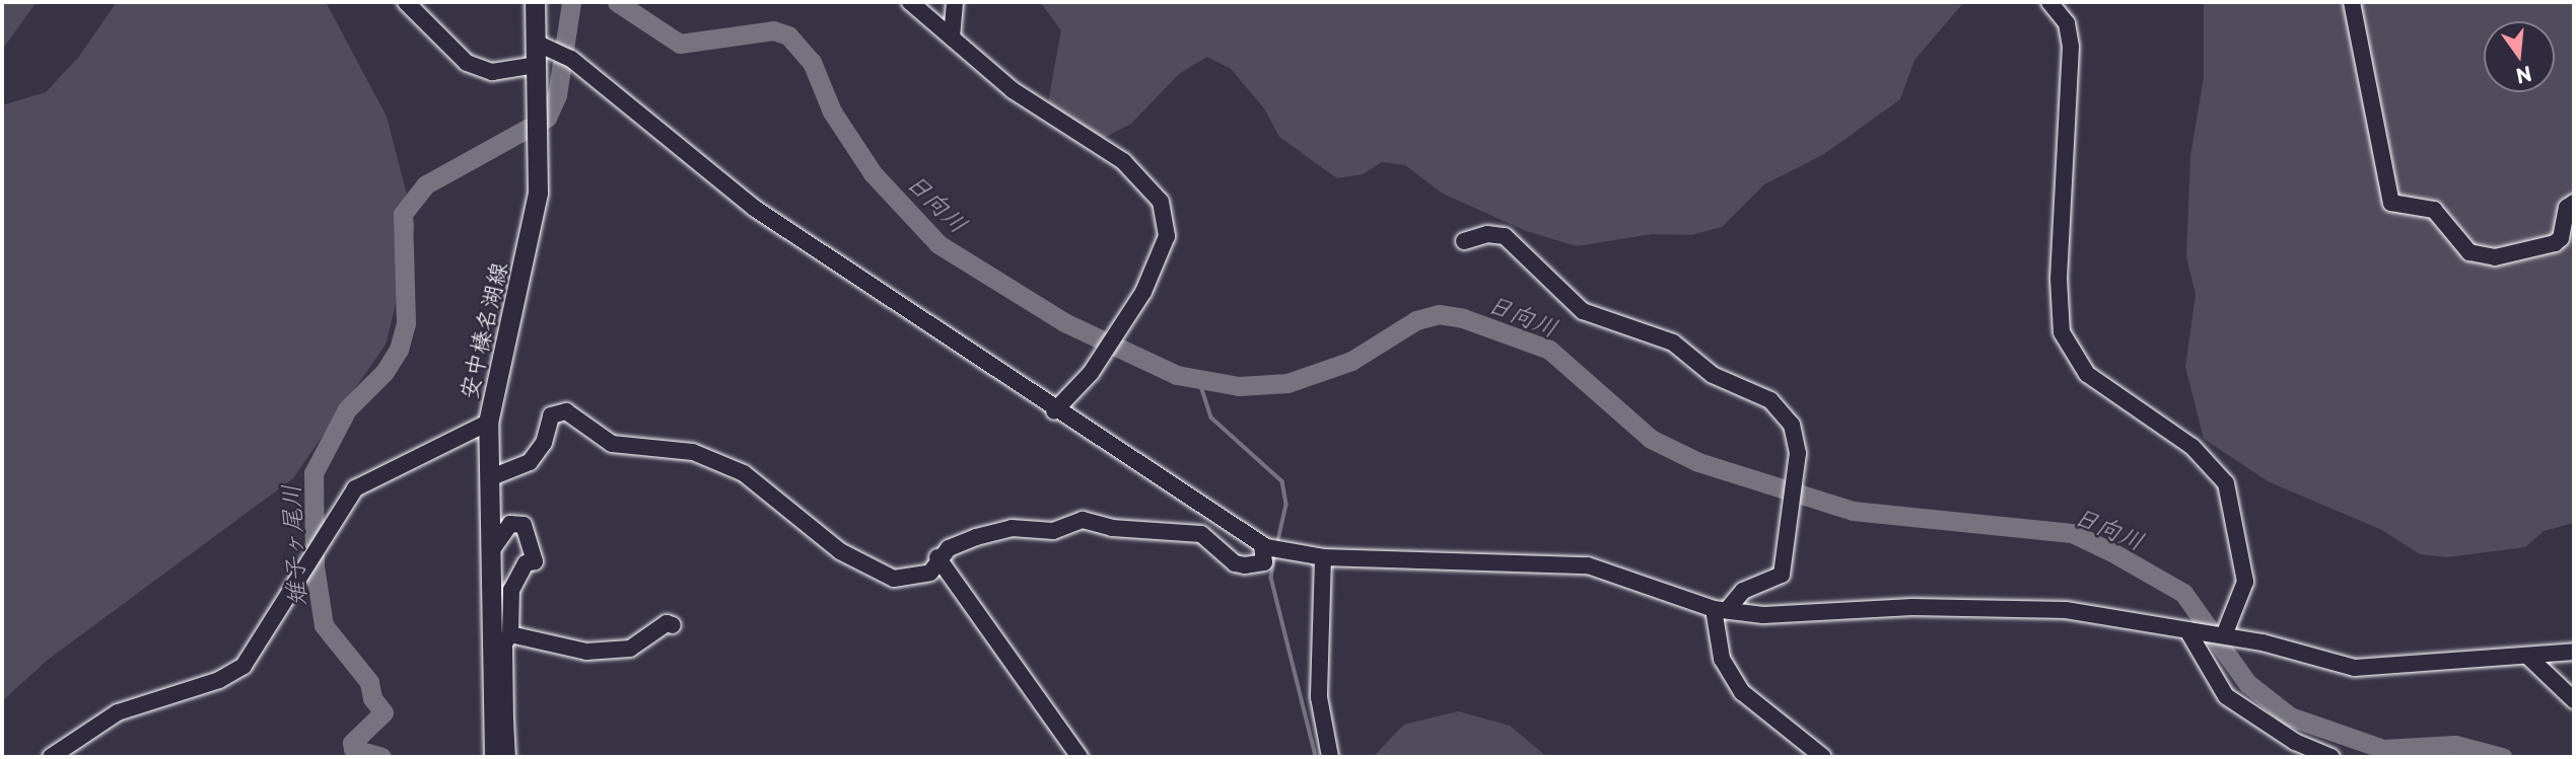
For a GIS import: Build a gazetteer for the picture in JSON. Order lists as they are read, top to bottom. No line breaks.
{"streets":{"main road":["安中榛名湖線"]},"water":["日向川","雉子ヶ尾川"],"north":"bottom"}
